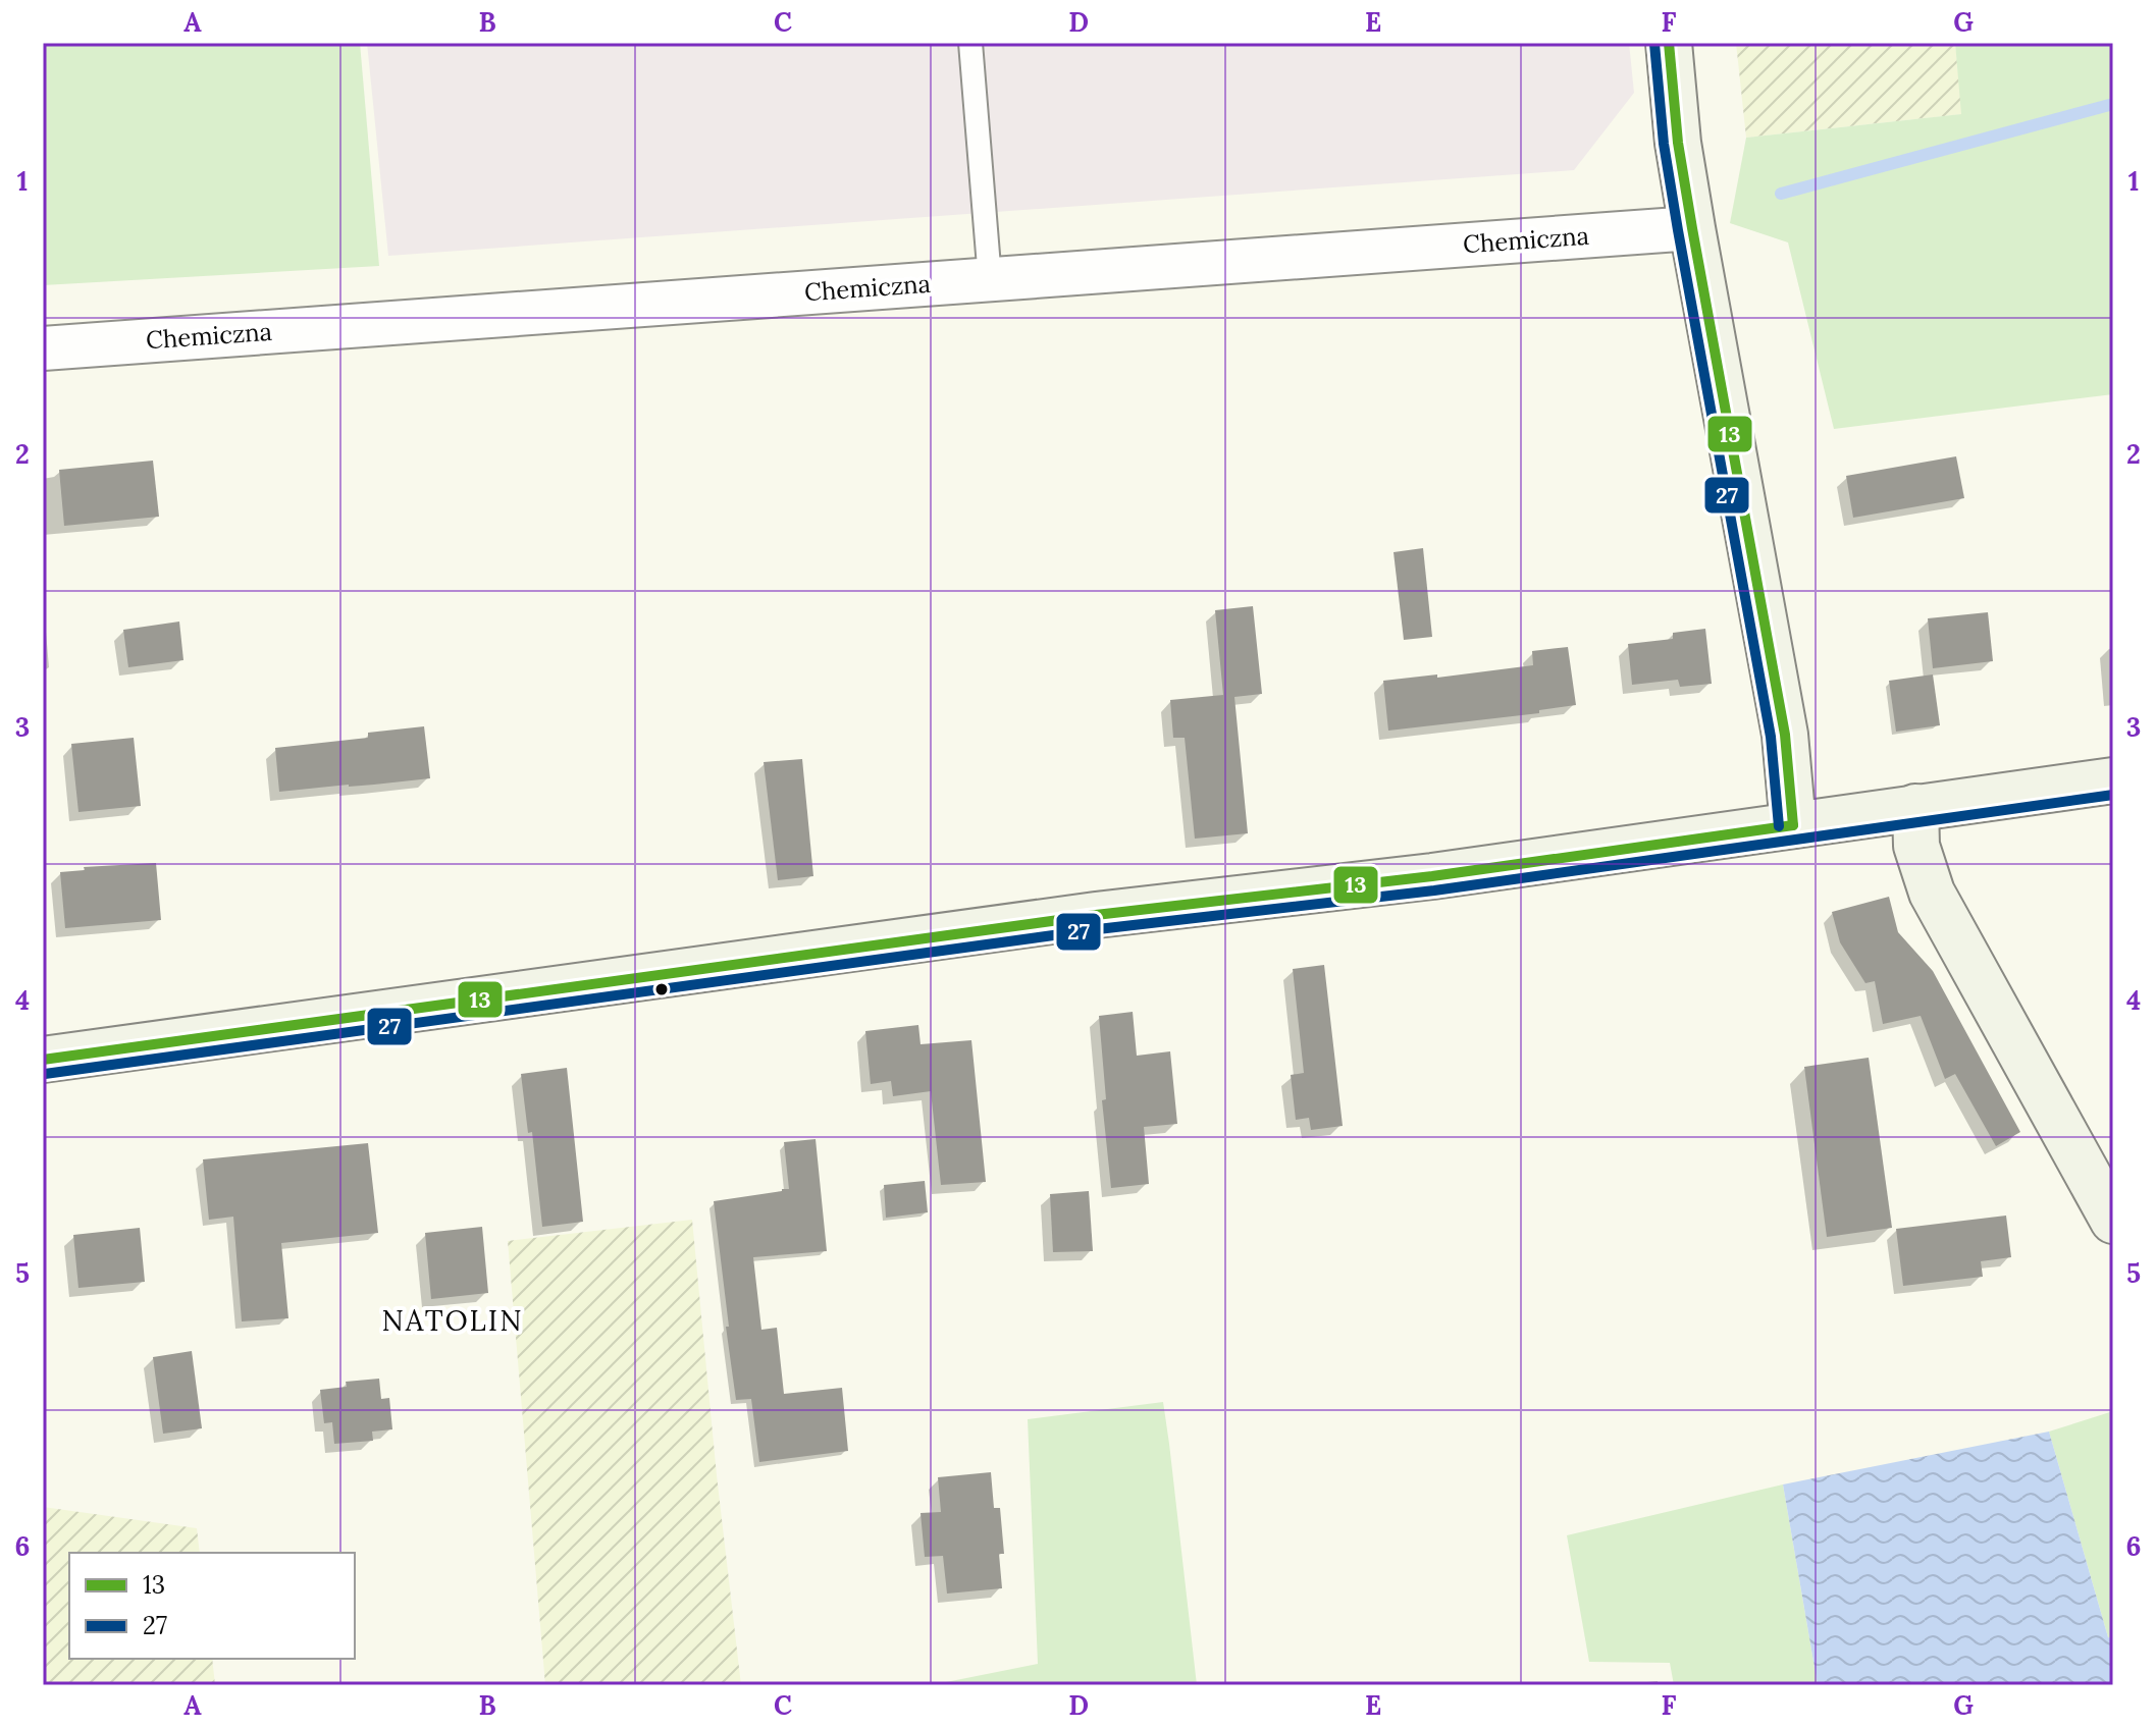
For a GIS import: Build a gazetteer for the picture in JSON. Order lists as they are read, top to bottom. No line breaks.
{"streets":{"street":["Chemiczna"]},"districts":["NATOLIN"],"lines":["transit line 13","transit line 27"],"legend":["13","27"],"grid":{"columns":["A","B","C","D","E","F","G"],"rows":["1","2","3","4","5","6"]}}
